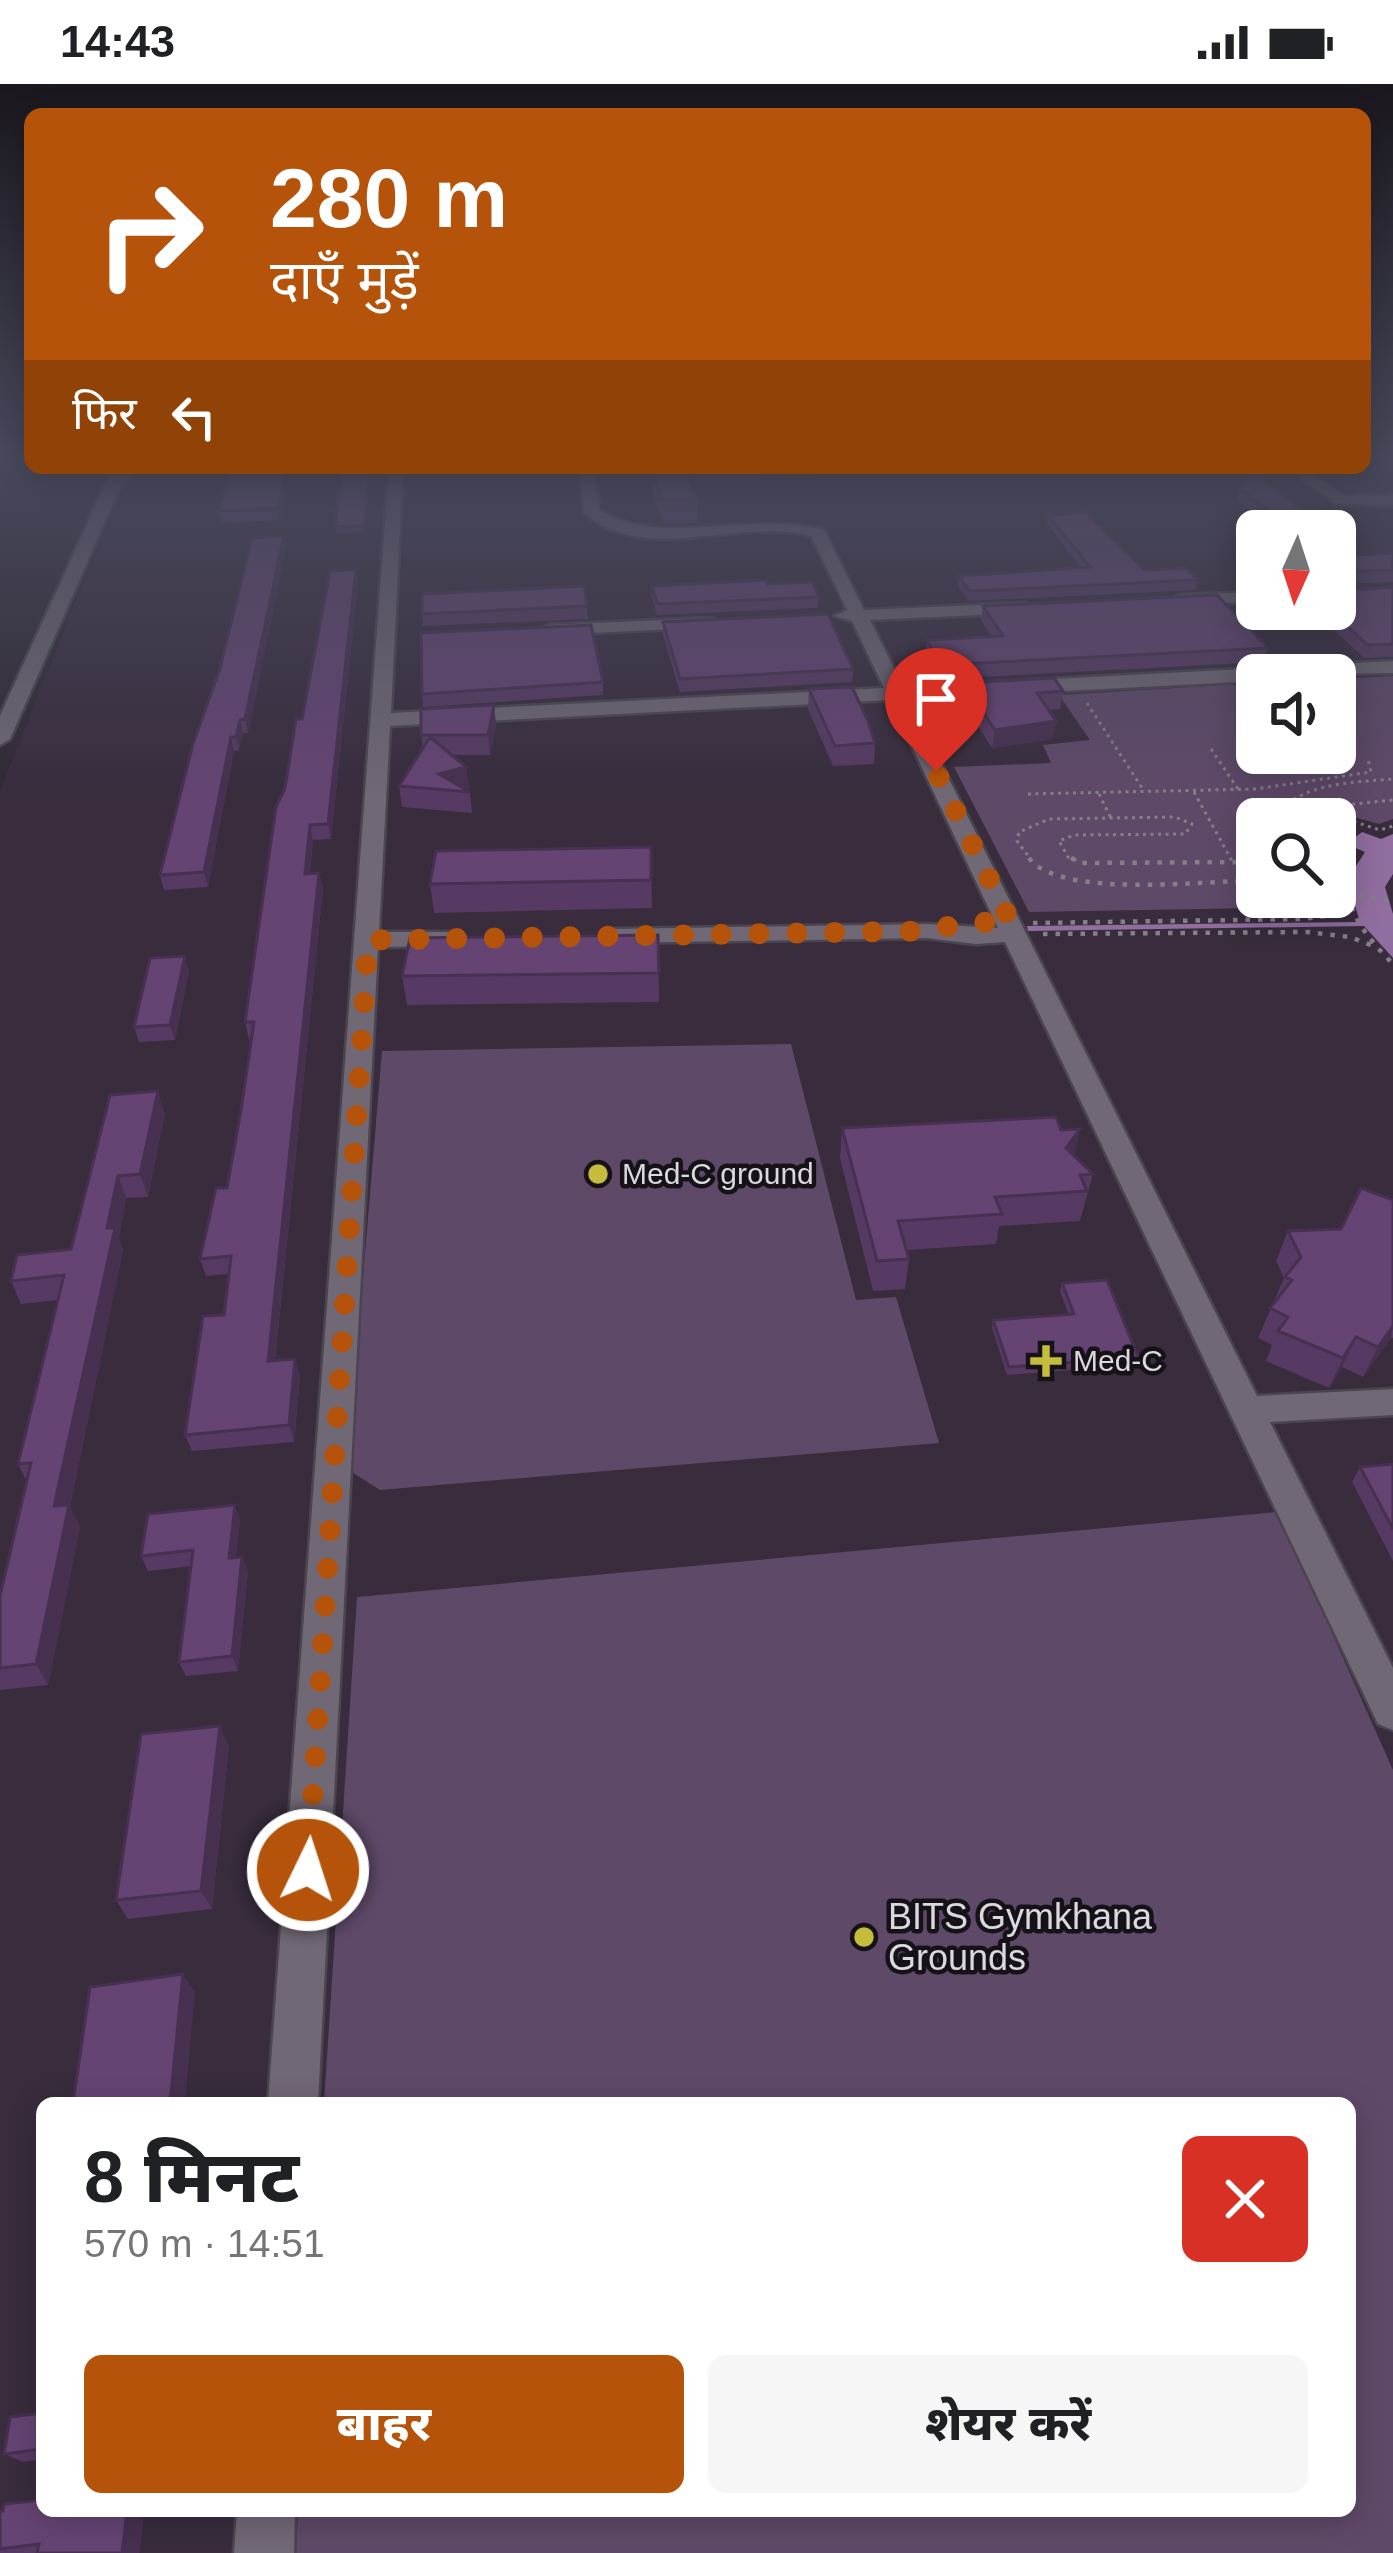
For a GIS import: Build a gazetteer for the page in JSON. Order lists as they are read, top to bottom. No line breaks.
{"places":{"other":["Med-C ground","BITS Gymkhana Grounds"],"health":["Med-C"]},"north":"bottom","page":{"status":"14:43","turn":["280 m","दाएँ मुड़ें"],"then":"फिर","heading":["8 मिनट","570 m · 14:51"],"buttons":["बाहर","शेयर करें"]}}
